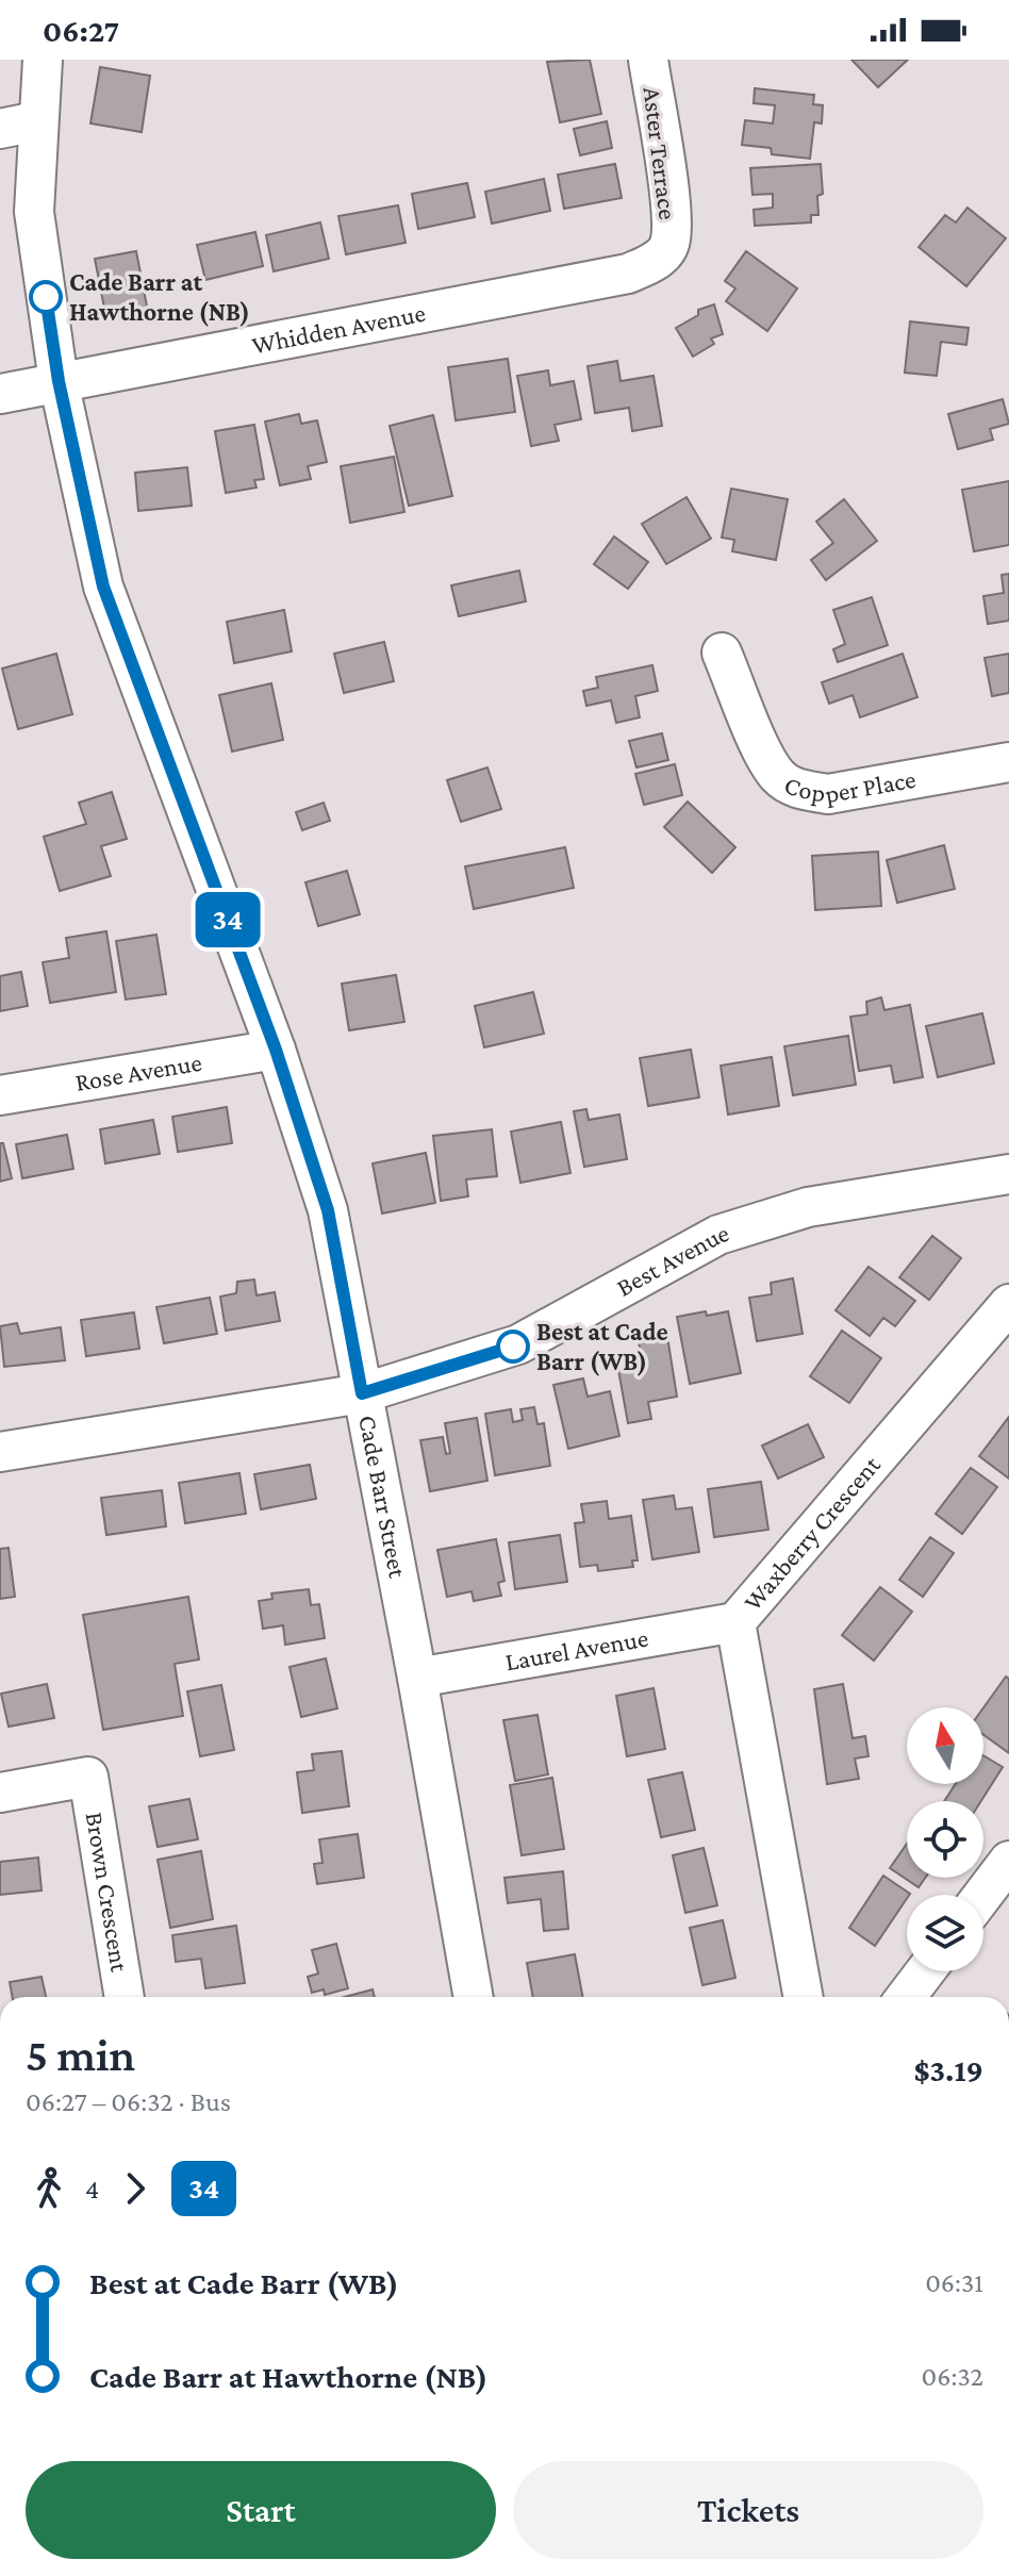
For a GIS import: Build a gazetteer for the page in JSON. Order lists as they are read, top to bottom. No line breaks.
{"streets":{"street":["Aster Terrace","Whidden Avenue","Copper Place","Rose Avenue","Best Avenue","Cade Barr Street","Waxberry Crescent","Laurel Avenue","Brown Crescent"]},"crossings":[["Aster Terrace","Whidden Avenue"],["Whidden Avenue","Cade Barr Street"],["Rose Avenue","Cade Barr Street"],["Best Avenue","Cade Barr Street"],["Cade Barr Street","Laurel Avenue"],["Waxberry Crescent","Laurel Avenue"]],"places":["Cade Barr at Hawthorne (NB)","Best at Cade Barr (WB)"],"lines":["bus line 34"],"north":"top","page":{"status":"06:27","on_map":"34","heading":["5 min","06:27 – 06:32 · Bus","$3.19"],"legs":["4","34"],"list":[{"name":"Best at Cade Barr (WB)","value":"06:31"},{"name":"Cade Barr at Hawthorne (NB)","value":"06:32"}],"buttons":["Start","Tickets"]}}
